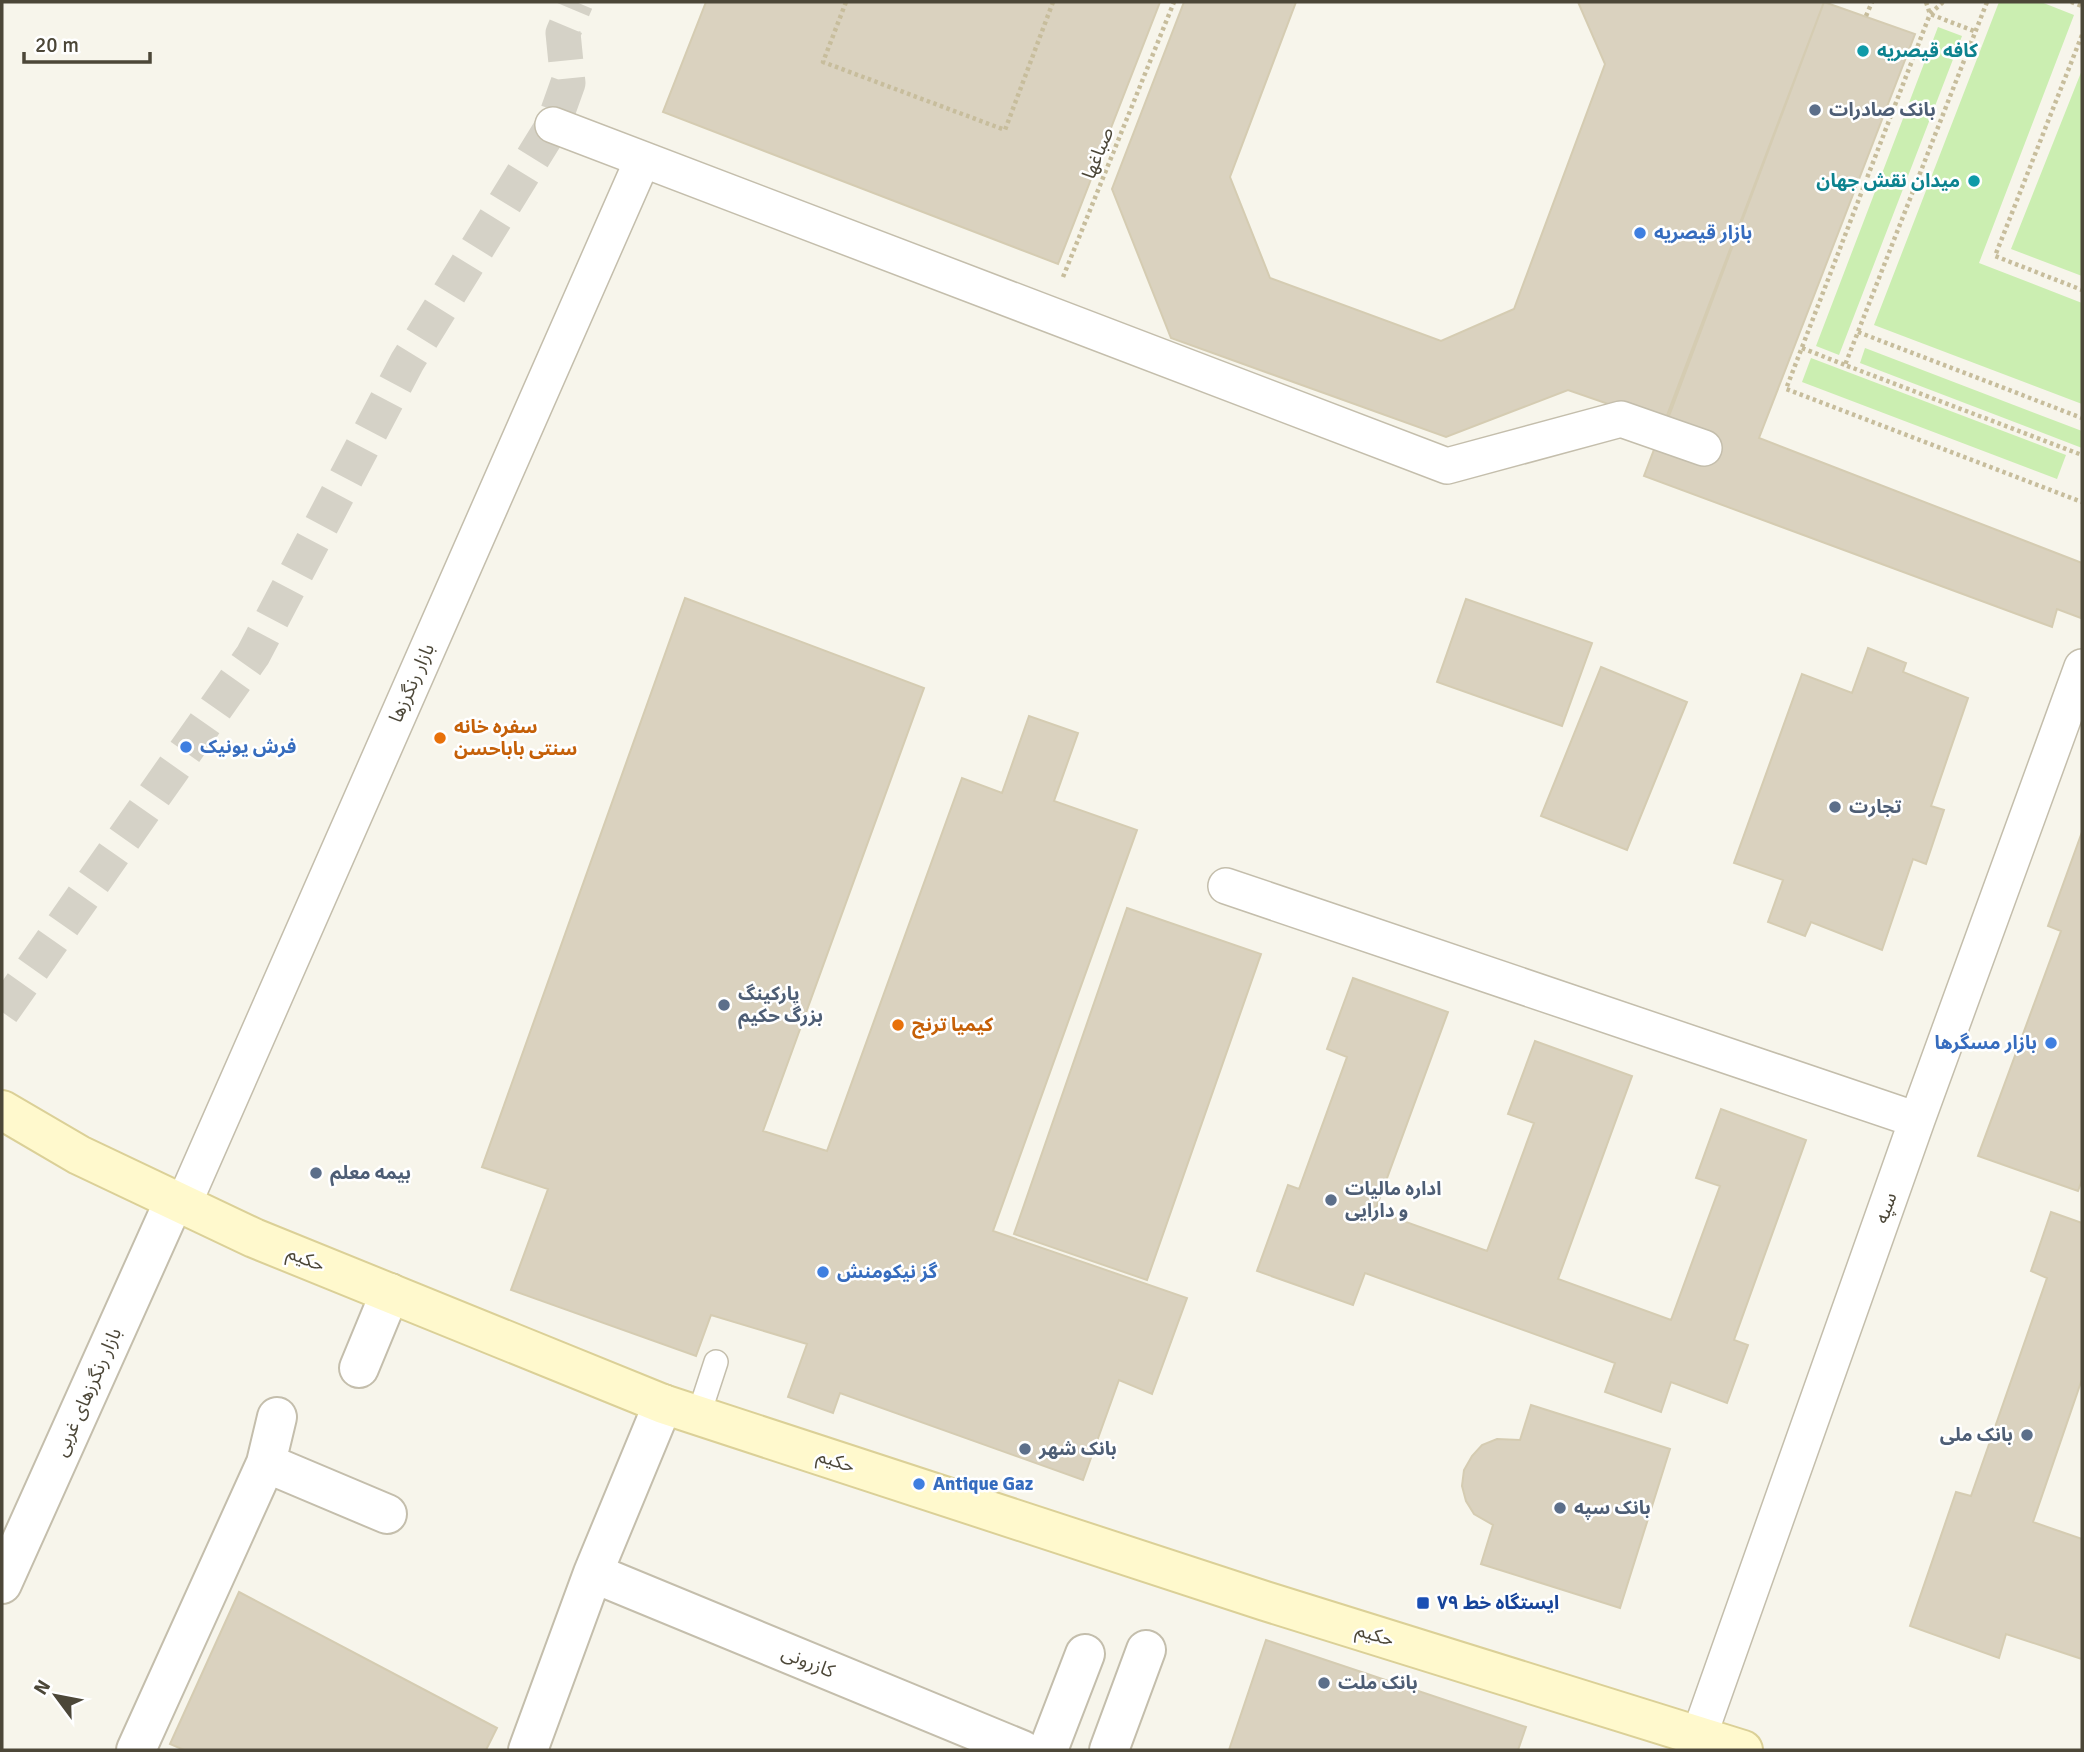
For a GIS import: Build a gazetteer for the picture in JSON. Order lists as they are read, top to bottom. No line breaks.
{"streets":{"main road":["حکیم"],"street":["بازار رنگرزها","سپه","بازار رنگرزهای غربی","کازرونی"],"path":["صباغها"]},"crossings":[["بازار رنگرزها","حکیم"],["بازار رنگرزها","بازار رنگرزهای غربی"],["سپه","حکیم"],["حکیم","بازار رنگرزهای غربی"]],"places":{"other":["کافه قیصریه","بانک صادرات","میدان نقش جهان","بازار قیصریه","سفره خانه سنتی باباحسن","فرش یونیک","تجارت","پارکینگ بزرگ حکیم","کیمیا ترنج","بازار مسگرها","بیمه معلم","اداره مالیات و دارایی","گز نیکومنش","بانک ملی","بانک شهر","Antique Gaz","بانک سپه","بانک ملت"],"transit":["ایستگاه خط ۷۹"]},"scale_bar":"20 m","north":"top left"}
